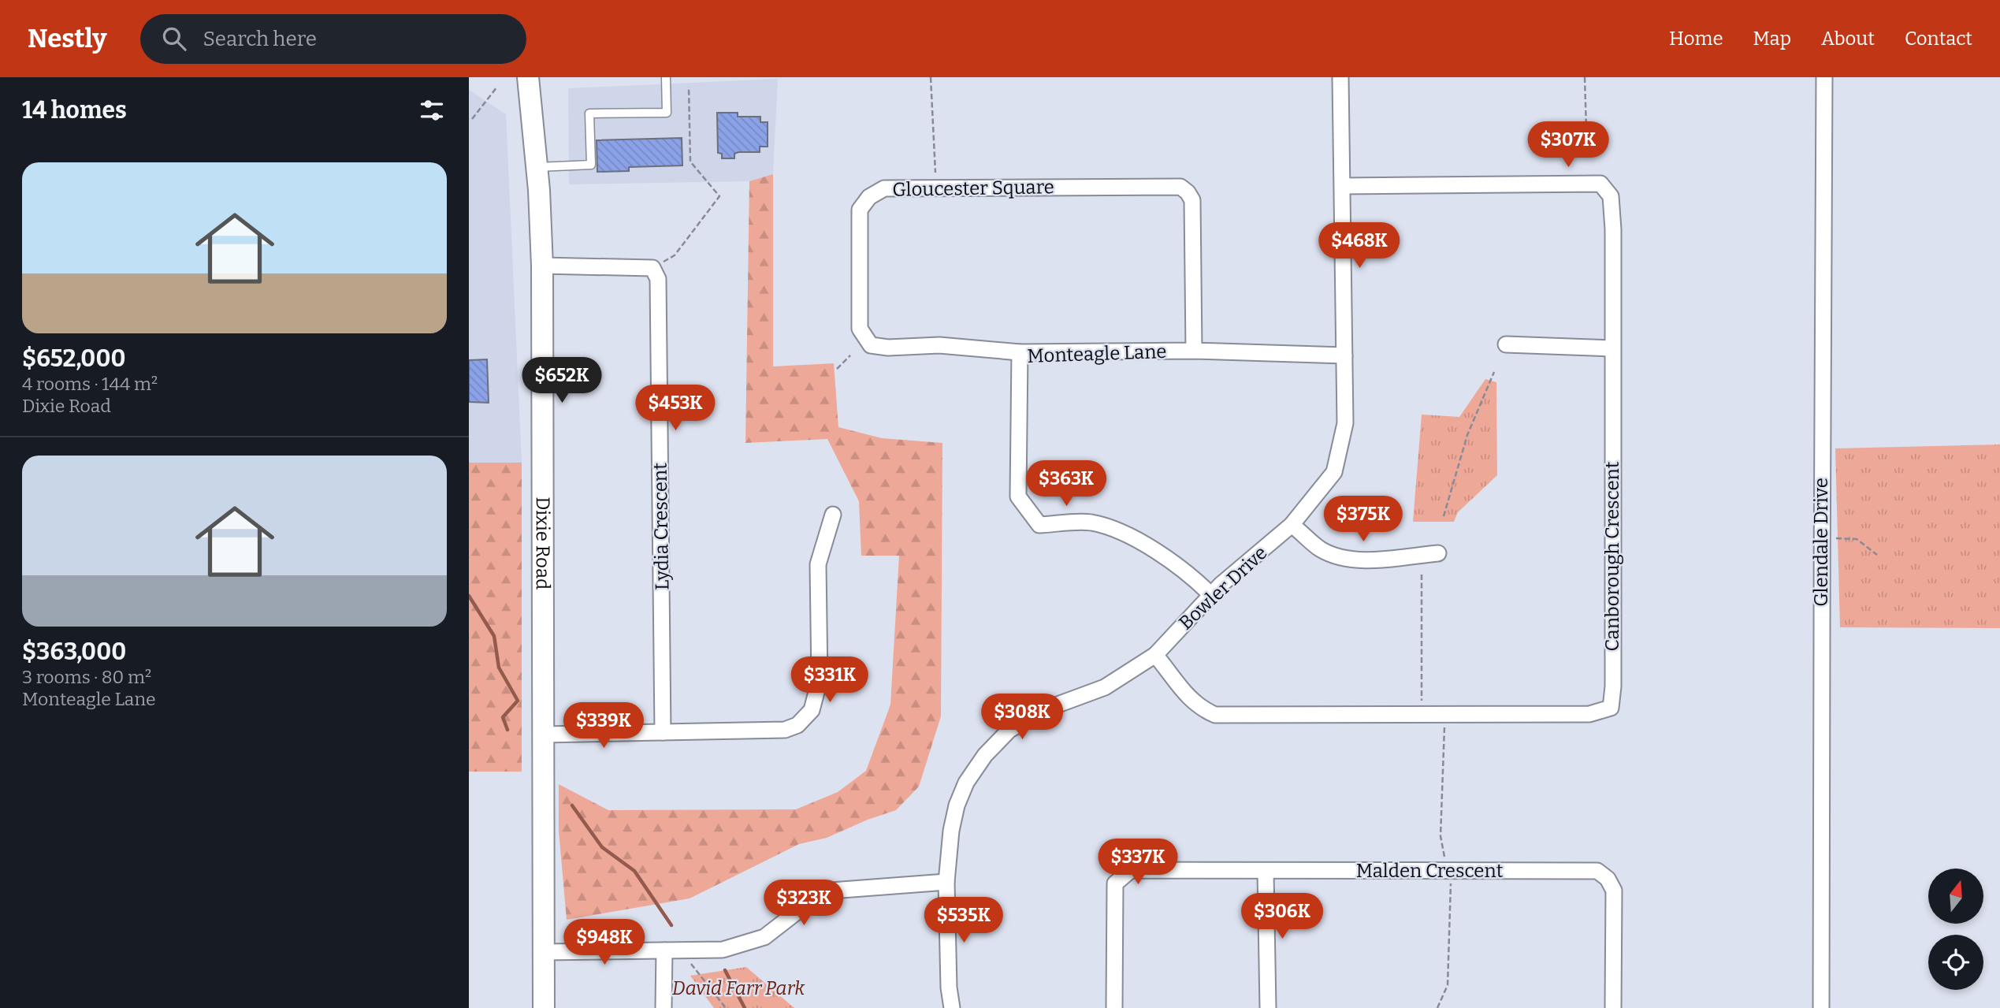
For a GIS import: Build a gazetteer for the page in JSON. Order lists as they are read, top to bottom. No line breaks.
{"streets":{"street":["Gloucester Square","Monteagle Lane","Lydia Crescent","Dixie Road","Glendale Drive","Canborough Crescent","Bowler Drive","Malden Crescent"]},"crossings":[["Gloucester Square","Monteagle Lane"],["Monteagle Lane","Bowler Drive"],["Canborough Crescent","Bowler Drive"]],"parks":["David Farr Park"],"north":"top","page":{"header":"Nestly","search":"Search here","nav":["Home","Map","About","Contact"],"heading":"14 homes","price":["$307K","$468K","$652K","$453K","$363K","$375K","$331K","$308K","$339K","$337K","$323K","$306K","$535K","$948K"],"list":[{"name":"$652,000","note":"4 rooms · 144 m² · Dixie Road"},{"name":"$363,000","note":"3 rooms · 80 m² · Monteagle Lane"}]}}
